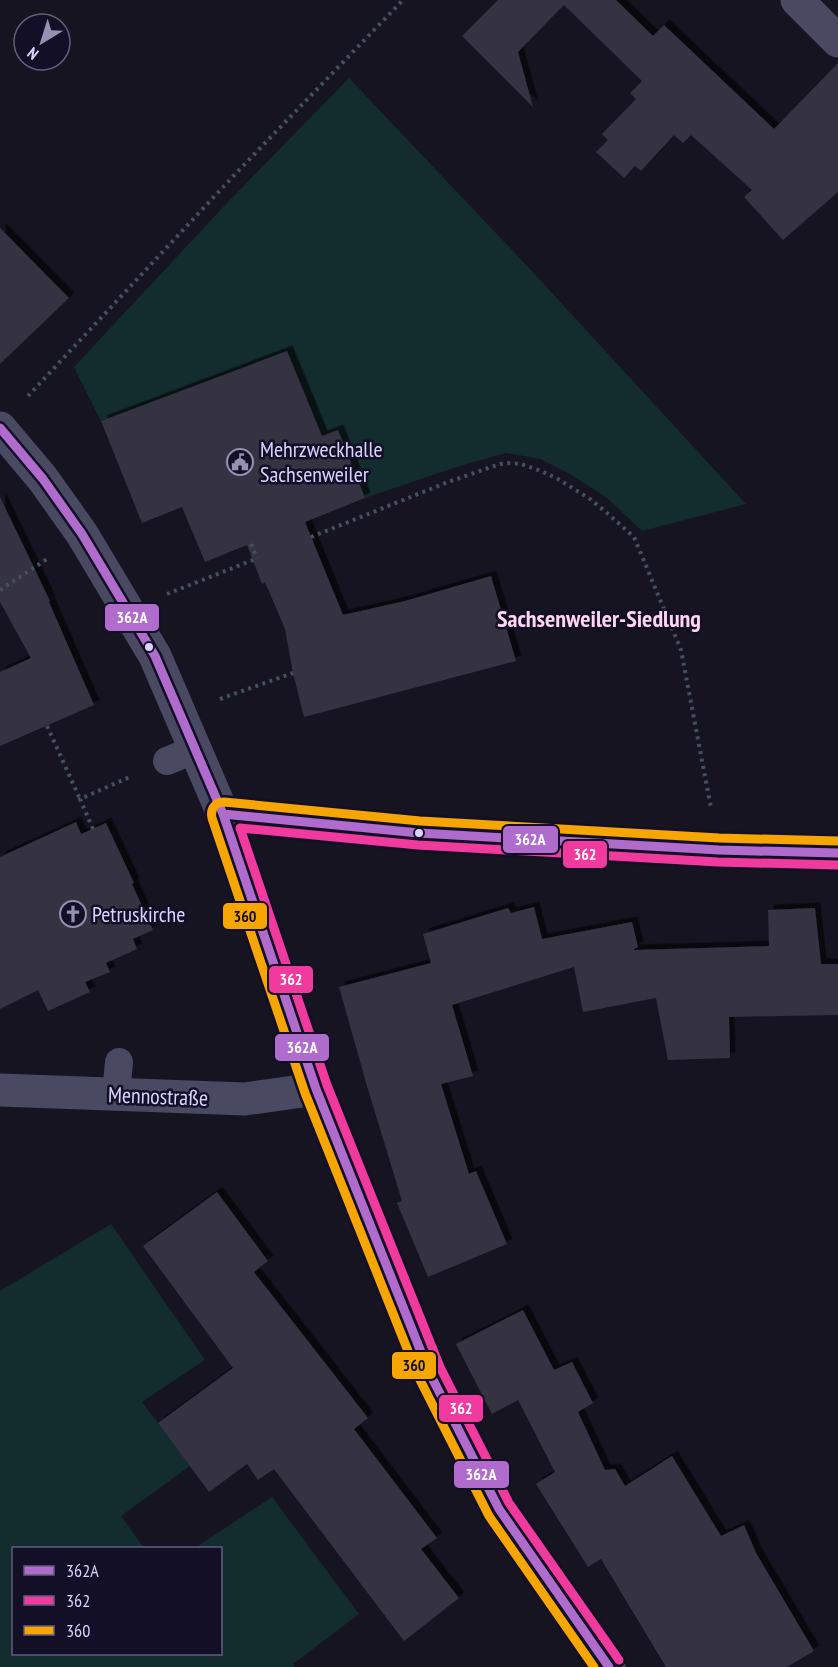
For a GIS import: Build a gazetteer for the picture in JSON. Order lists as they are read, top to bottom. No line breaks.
{"streets":{"street":["Mennostraße"]},"districts":["Sachsenweiler-Siedlung"],"places":{"public building":["Mehrzweckhalle Sachsenweiler"],"church":["Petruskirche"]},"lines":["transit line 362A","transit line 360","transit line 362"],"legend":["362A","362","360"],"north":"bottom left"}
